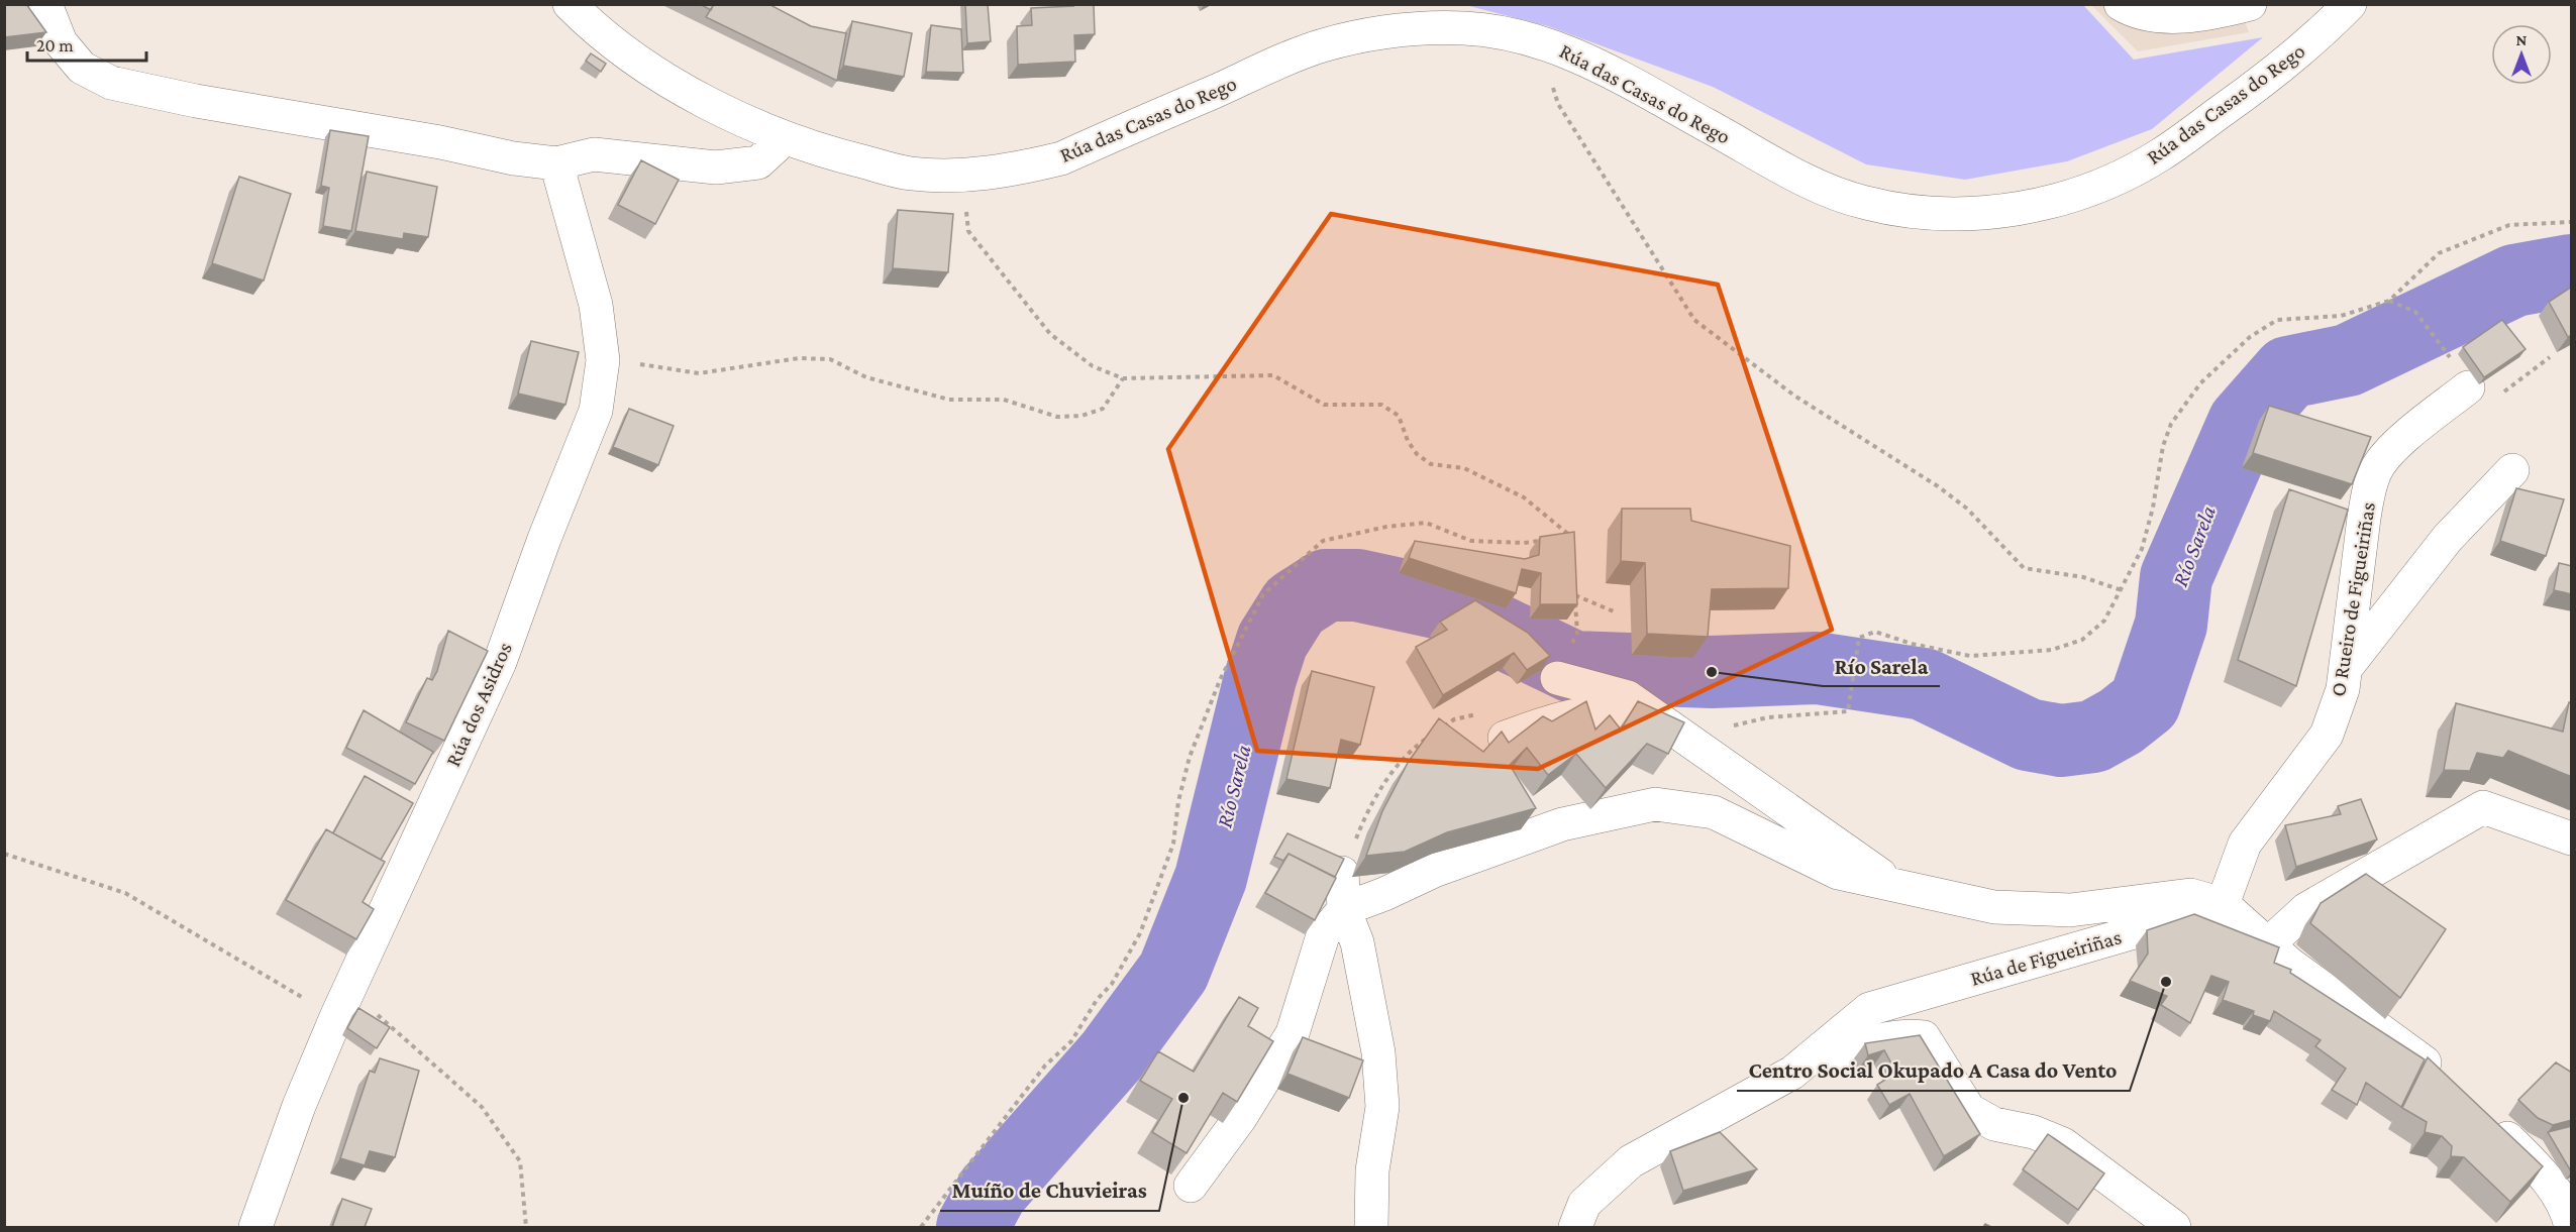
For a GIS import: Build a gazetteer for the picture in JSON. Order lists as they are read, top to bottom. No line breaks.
{"streets":{"street":["Rúa das Casas do Rego","O Rueiro de Figueiriñas","Rúa dos Asidros","Rúa de Figueiriñas"]},"crossings":[["O Rueiro de Figueiriñas","Rúa de Figueiriñas"]],"water":["Río Sarela"],"places":["Río Sarela","Centro Social Okupado A Casa do Vento","Muíño de Chuvieiras"],"scale_bar":"20 m","north":"top"}
